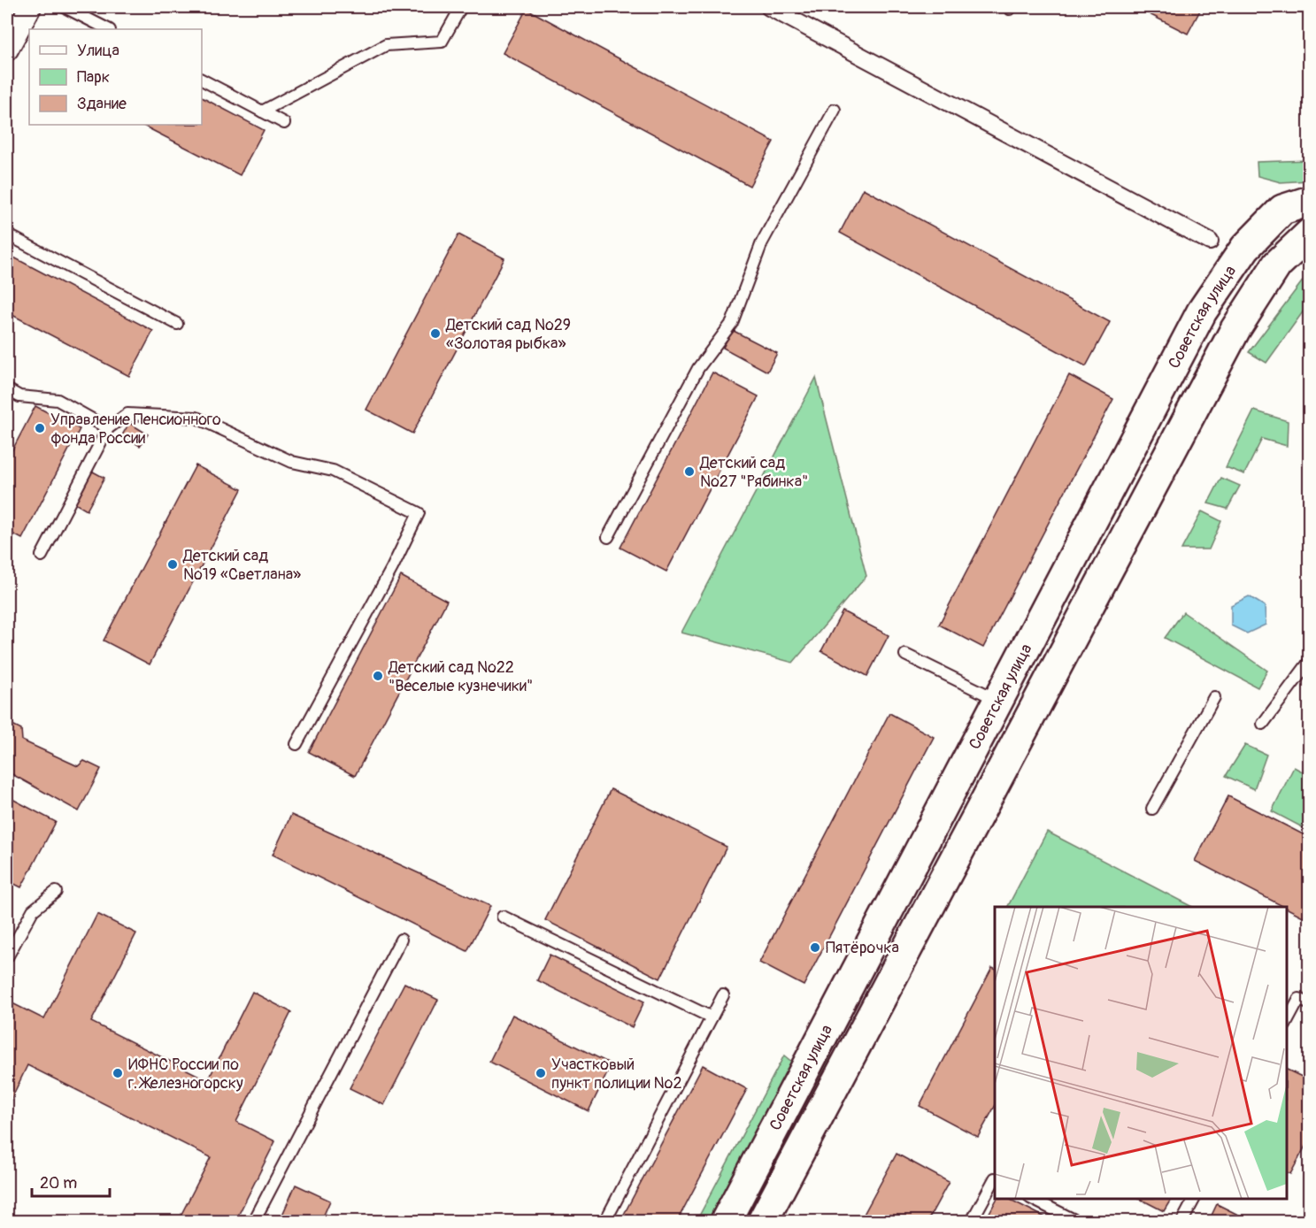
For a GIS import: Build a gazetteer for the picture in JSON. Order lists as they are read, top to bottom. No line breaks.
{"streets":{"main road":["Советская улица"]},"places":["Детский сад №29 «Золотая рыбка»","Управление Пенсионного фонда России","Детский сад №27 \"Рябинка\"","Детский сад №19 «Светлана»","Детский сад №22 \"Веселые кузнечики\"","Пятёрочка","ИФНС России по г. Железногорску","Участковый пункт полиции №2"],"legend":["Улица","Парк","Здание"],"scale_bar":"20 m"}
